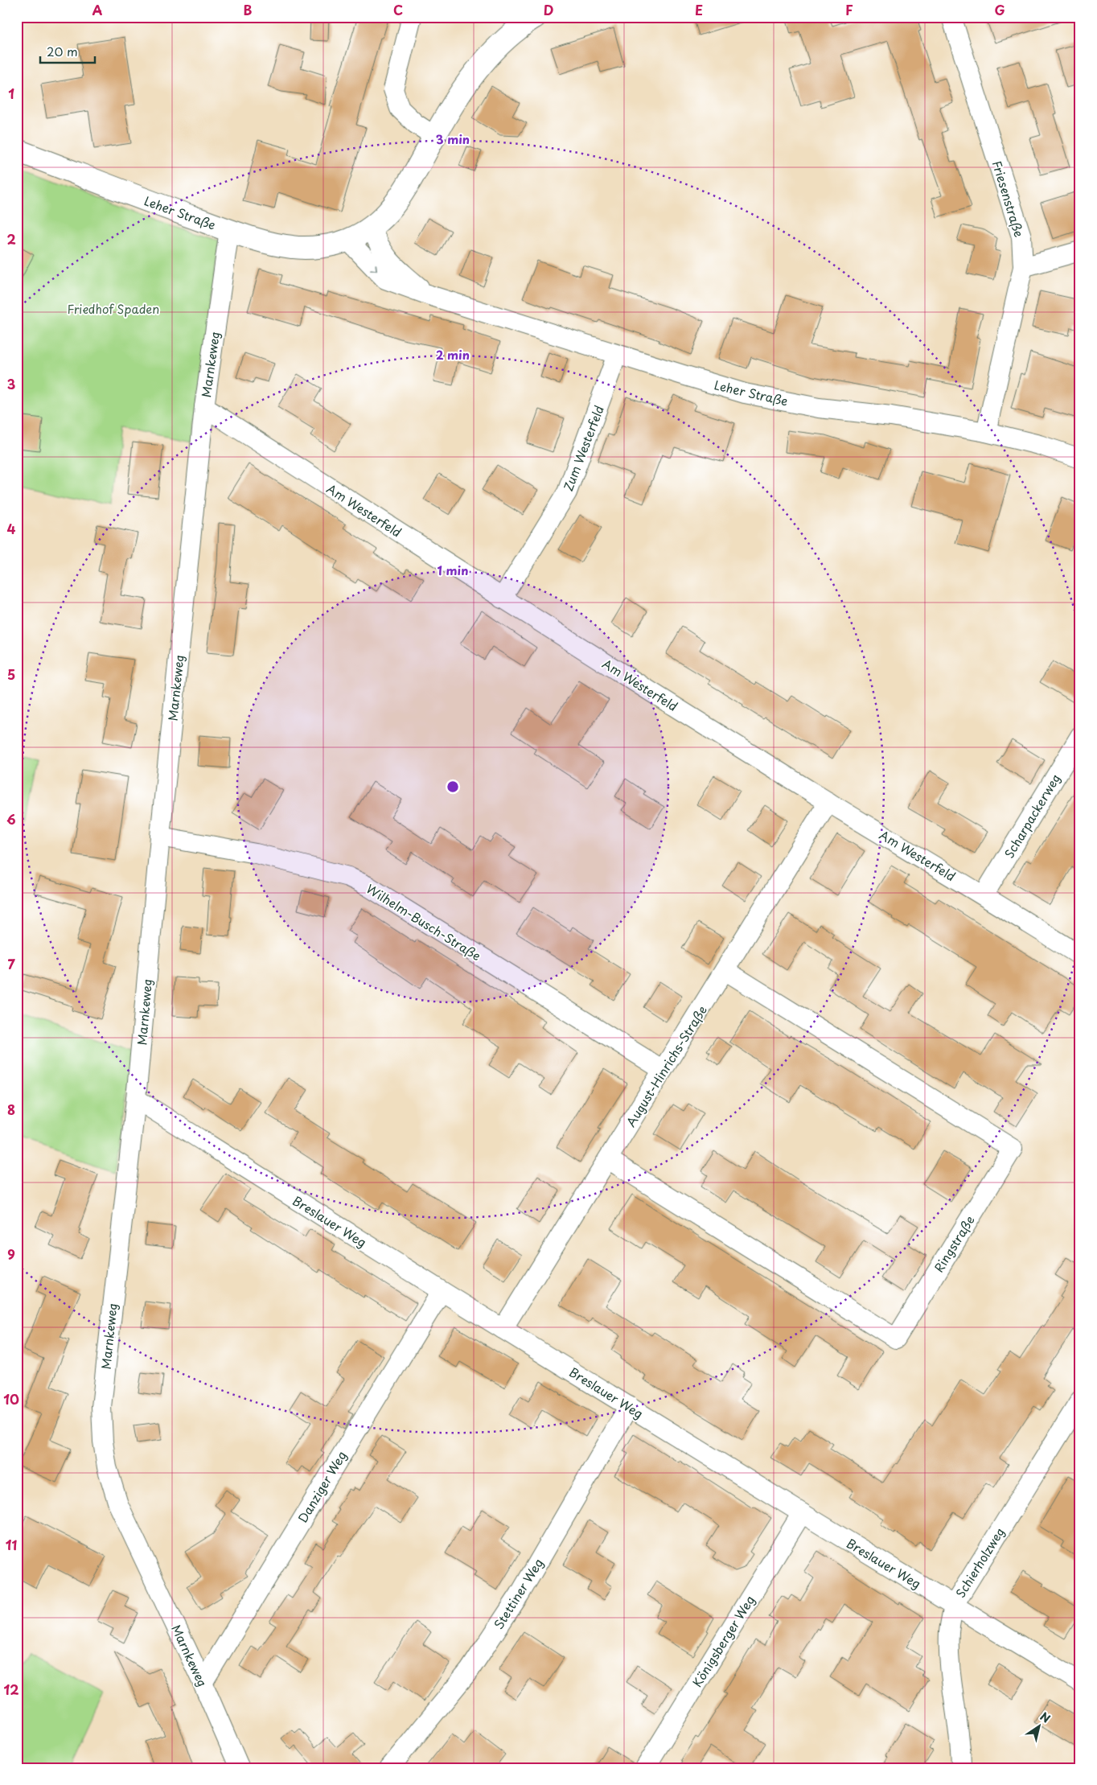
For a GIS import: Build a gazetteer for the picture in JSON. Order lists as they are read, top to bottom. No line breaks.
{"streets":{"street":["Friesenstraße","Leher Straße","Marnkeweg","Zum Westerfeld","Am Westerfeld","Scharpackerweg","Wilhelm-Busch-Straße","August-Hinrichs-Straße","Breslauer Weg","Ringstraße","Danziger Weg","Schierholzweg","Stettiner Weg","Königsberger Weg"]},"crossings":[["Friesenstraße","Leher Straße"],["Leher Straße","Marnkeweg"],["Leher Straße","Zum Westerfeld"],["Marnkeweg","Am Westerfeld"],["Marnkeweg","Wilhelm-Busch-Straße"],["Marnkeweg","Breslauer Weg"],["Marnkeweg","Danziger Weg"],["Zum Westerfeld","Am Westerfeld"],["Am Westerfeld","Scharpackerweg"],["Am Westerfeld","August-Hinrichs-Straße"],["Wilhelm-Busch-Straße","August-Hinrichs-Straße"],["August-Hinrichs-Straße","Breslauer Weg"],["August-Hinrichs-Straße","Ringstraße"],["Breslauer Weg","Danziger Weg"],["Breslauer Weg","Schierholzweg"],["Breslauer Weg","Stettiner Weg"],["Breslauer Weg","Königsberger Weg"]],"parks":["Friedhof Spaden"],"scale_bar":"20 m","north":"top right","grid":{"columns":["A","B","C","D","E","F","G"],"rows":["1","2","3","4","5","6","7","8","9","10","11","12"]},"rings":["3 min","2 min","1 min"]}
